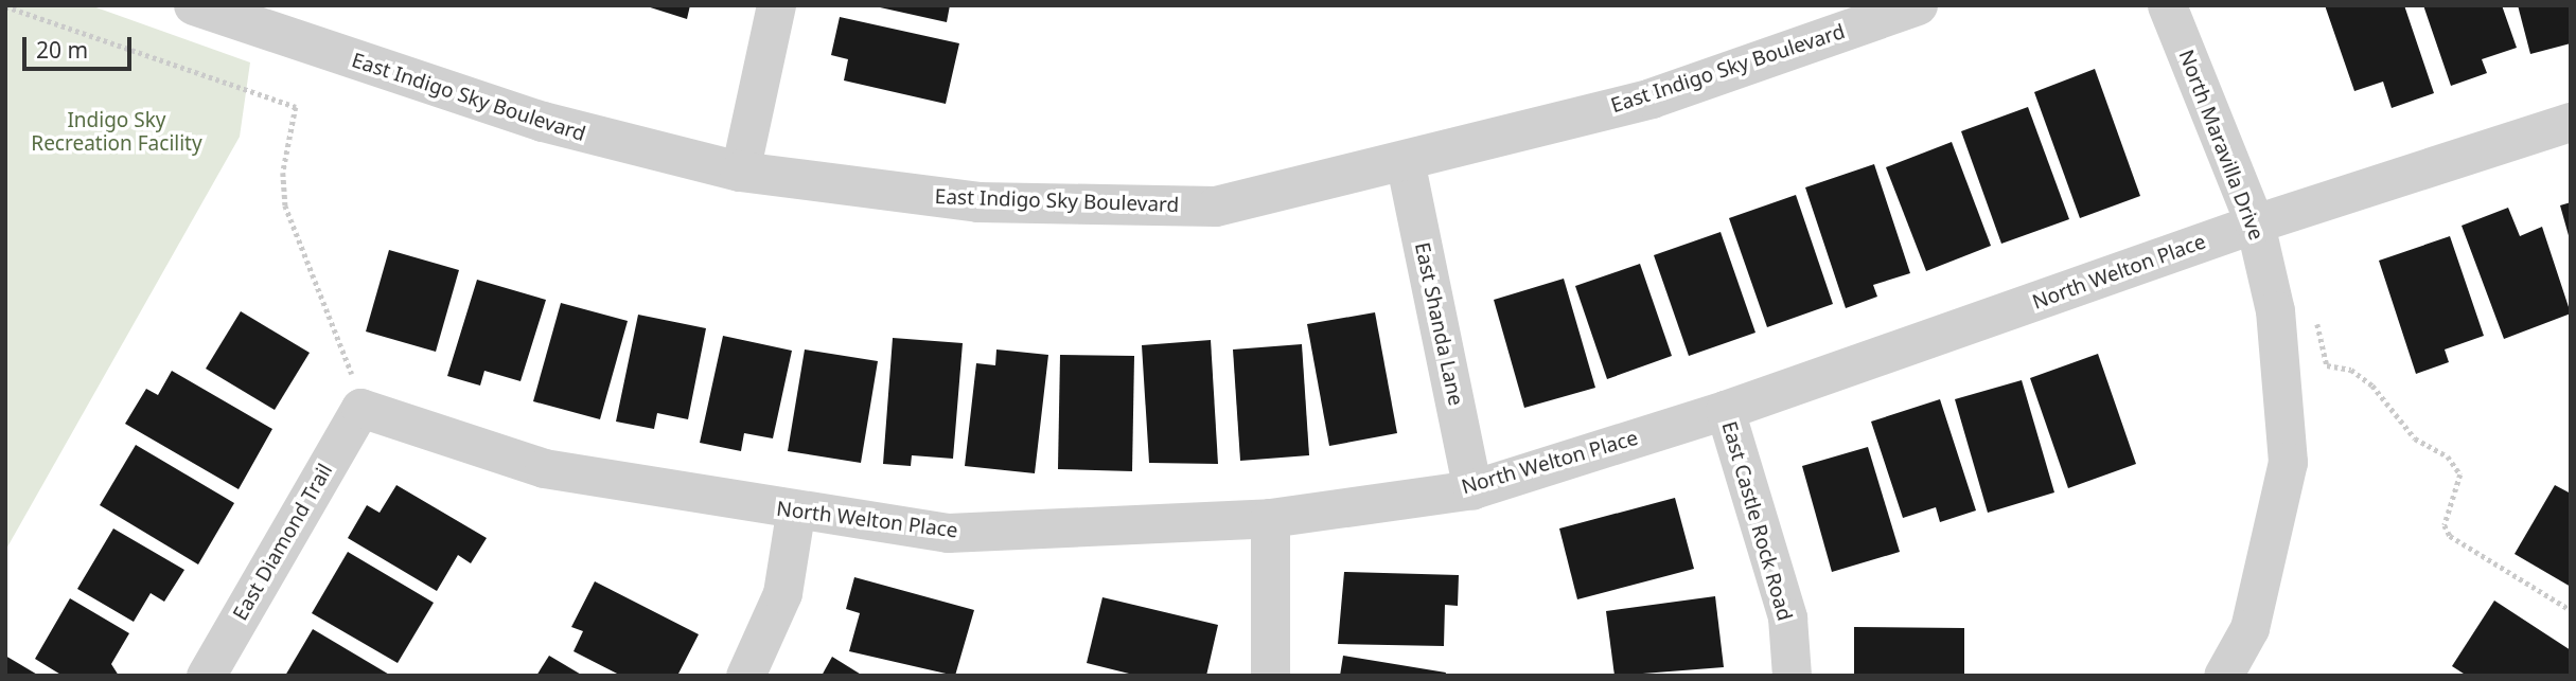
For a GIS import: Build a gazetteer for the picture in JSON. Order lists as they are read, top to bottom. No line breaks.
{"streets":{"street":["East Indigo Sky Boulevard","North Maravilla Drive","North Welton Place","East Shanda Lane","East Castle Rock Road","East Diamond Trail"]},"crossings":[["East Indigo Sky Boulevard","East Shanda Lane"],["North Maravilla Drive","North Welton Place"],["North Welton Place","East Shanda Lane"],["North Welton Place","East Castle Rock Road"],["North Welton Place","East Diamond Trail"]],"parks":["Indigo Sky Recreation Facility"],"scale_bar":"20 m"}
